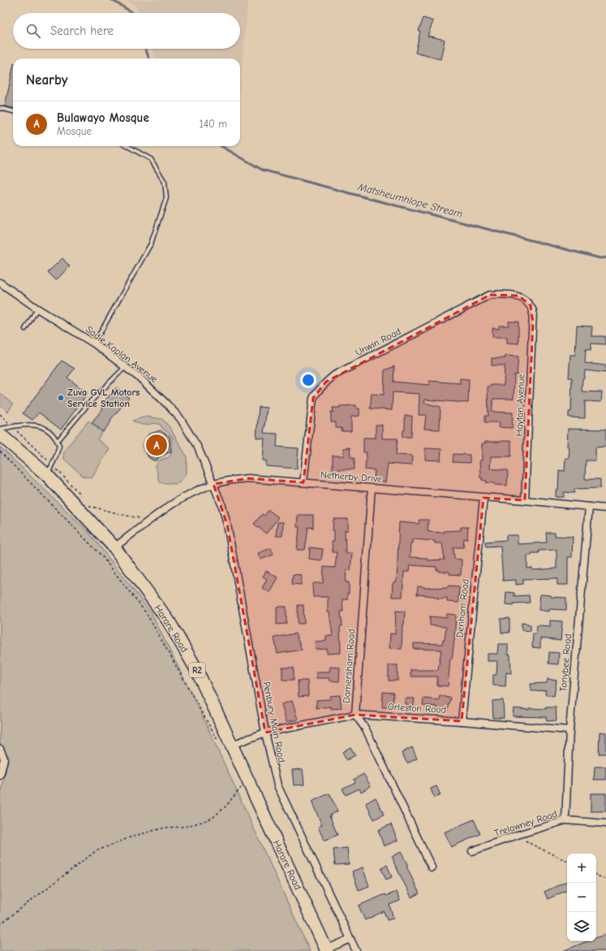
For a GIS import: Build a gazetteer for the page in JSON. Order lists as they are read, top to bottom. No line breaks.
{"streets":{"highway":["Harare Road","R2"],"street":["Unwin Road","Sadie Kaplan Avenue","Hayton Avenue","Netherby Drive","Denham Road","Tonybee Road","Damersham Road","Orleston Road","Penbury Main Road","Trelawney Road"]},"crossings":[["Unwin Road","Hayton Avenue"],["Unwin Road","Netherby Drive"],["Sadie Kaplan Avenue","Netherby Drive"],["Sadie Kaplan Avenue","Penbury Main Road"],["Hayton Avenue","Netherby Drive"],["Netherby Drive","Denham Road"],["Netherby Drive","Harare Road"],["Netherby Drive","Tonybee Road"],["Netherby Drive","Damersham Road"],["Netherby Drive","Penbury Main Road"],["Denham Road","Orleston Road"],["Harare Road","Orleston Road"],["Tonybee Road","Orleston Road"],["Tonybee Road","Trelawney Road"],["Damersham Road","Orleston Road"],["Orleston Road","Penbury Main Road"]],"water":["Matsheumhlope Stream"],"places":["Zuva GVL Motors Service Station"],"page":{"search":"Search here","heading":"Nearby","list":[{"mark":"A","name":"Bulawayo Mosque","note":"Mosque","value":"140 m"}],"pins":"A","map_buttons":["+","−"]}}
